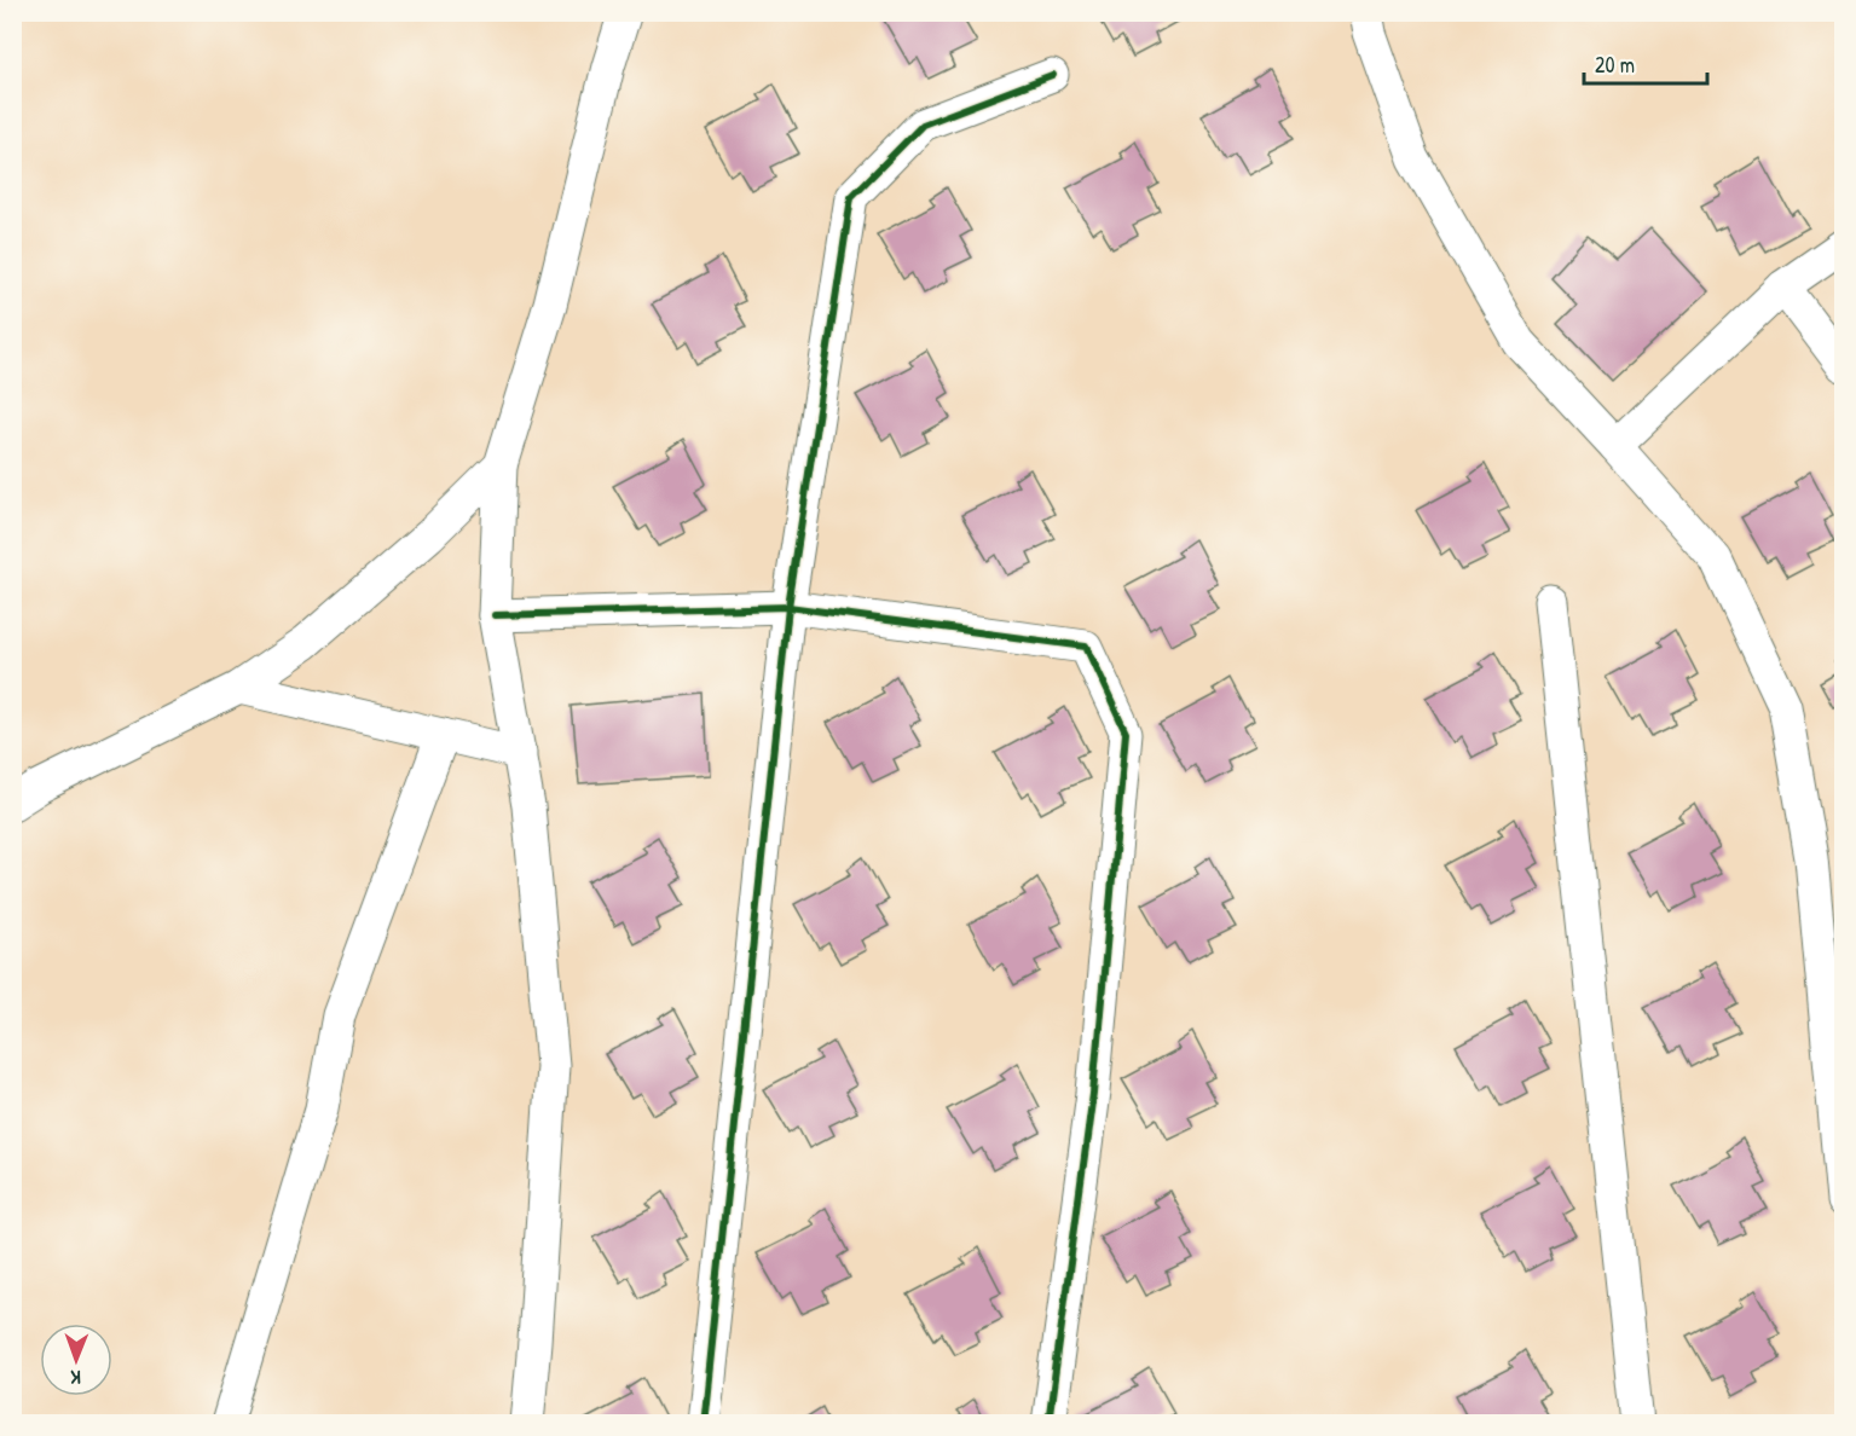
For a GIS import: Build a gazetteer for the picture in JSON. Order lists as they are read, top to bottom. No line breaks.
{"scale_bar":"20 m","north":"bottom"}
